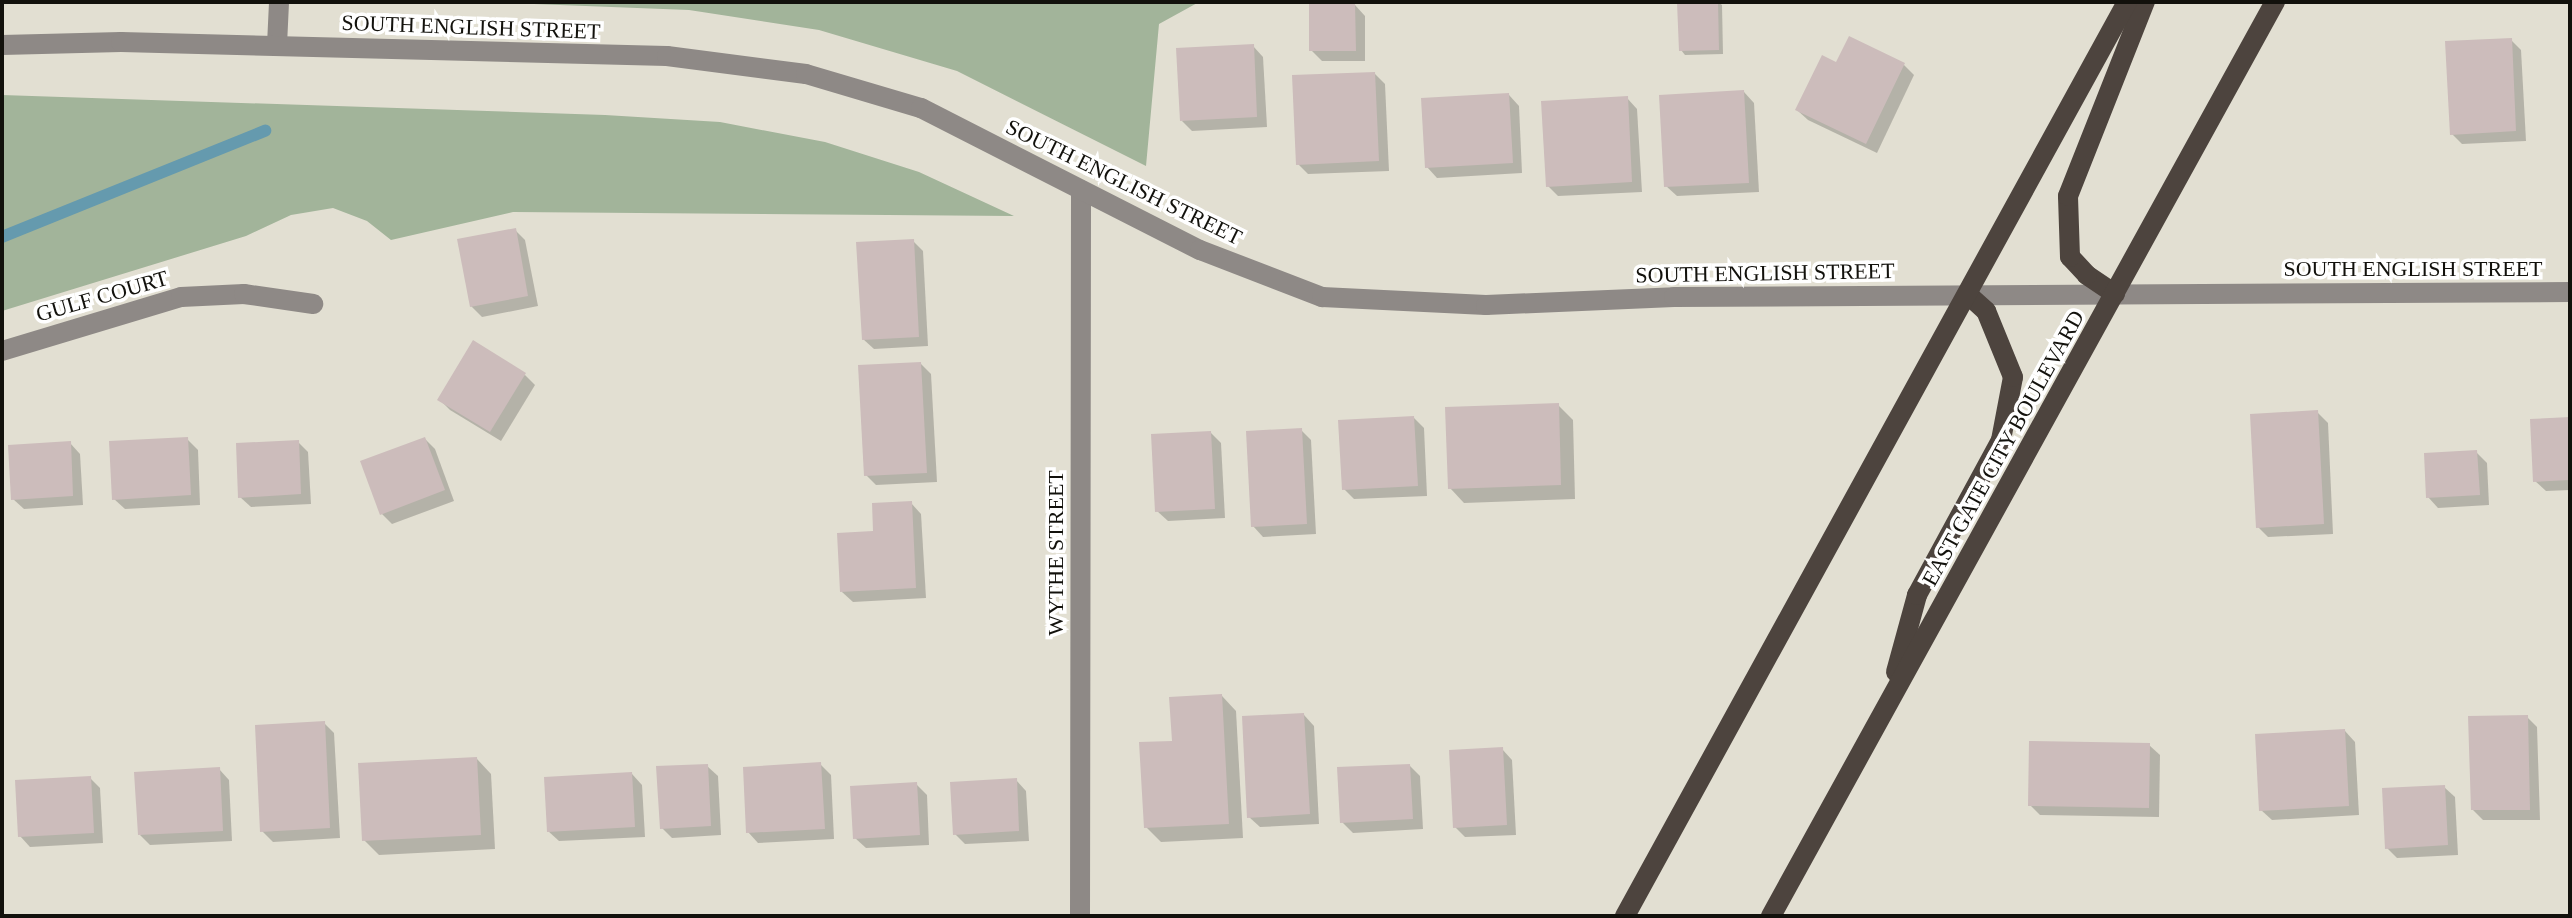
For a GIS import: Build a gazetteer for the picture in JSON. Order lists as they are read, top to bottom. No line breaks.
{"streets":{"main road":["EAST GATE CITY BOULEVARD"],"street":["SOUTH ENGLISH STREET","GULF COURT","WYTHE STREET"]},"crossings":[["SOUTH ENGLISH STREET","EAST GATE CITY BOULEVARD"],["SOUTH ENGLISH STREET","WYTHE STREET"]]}
